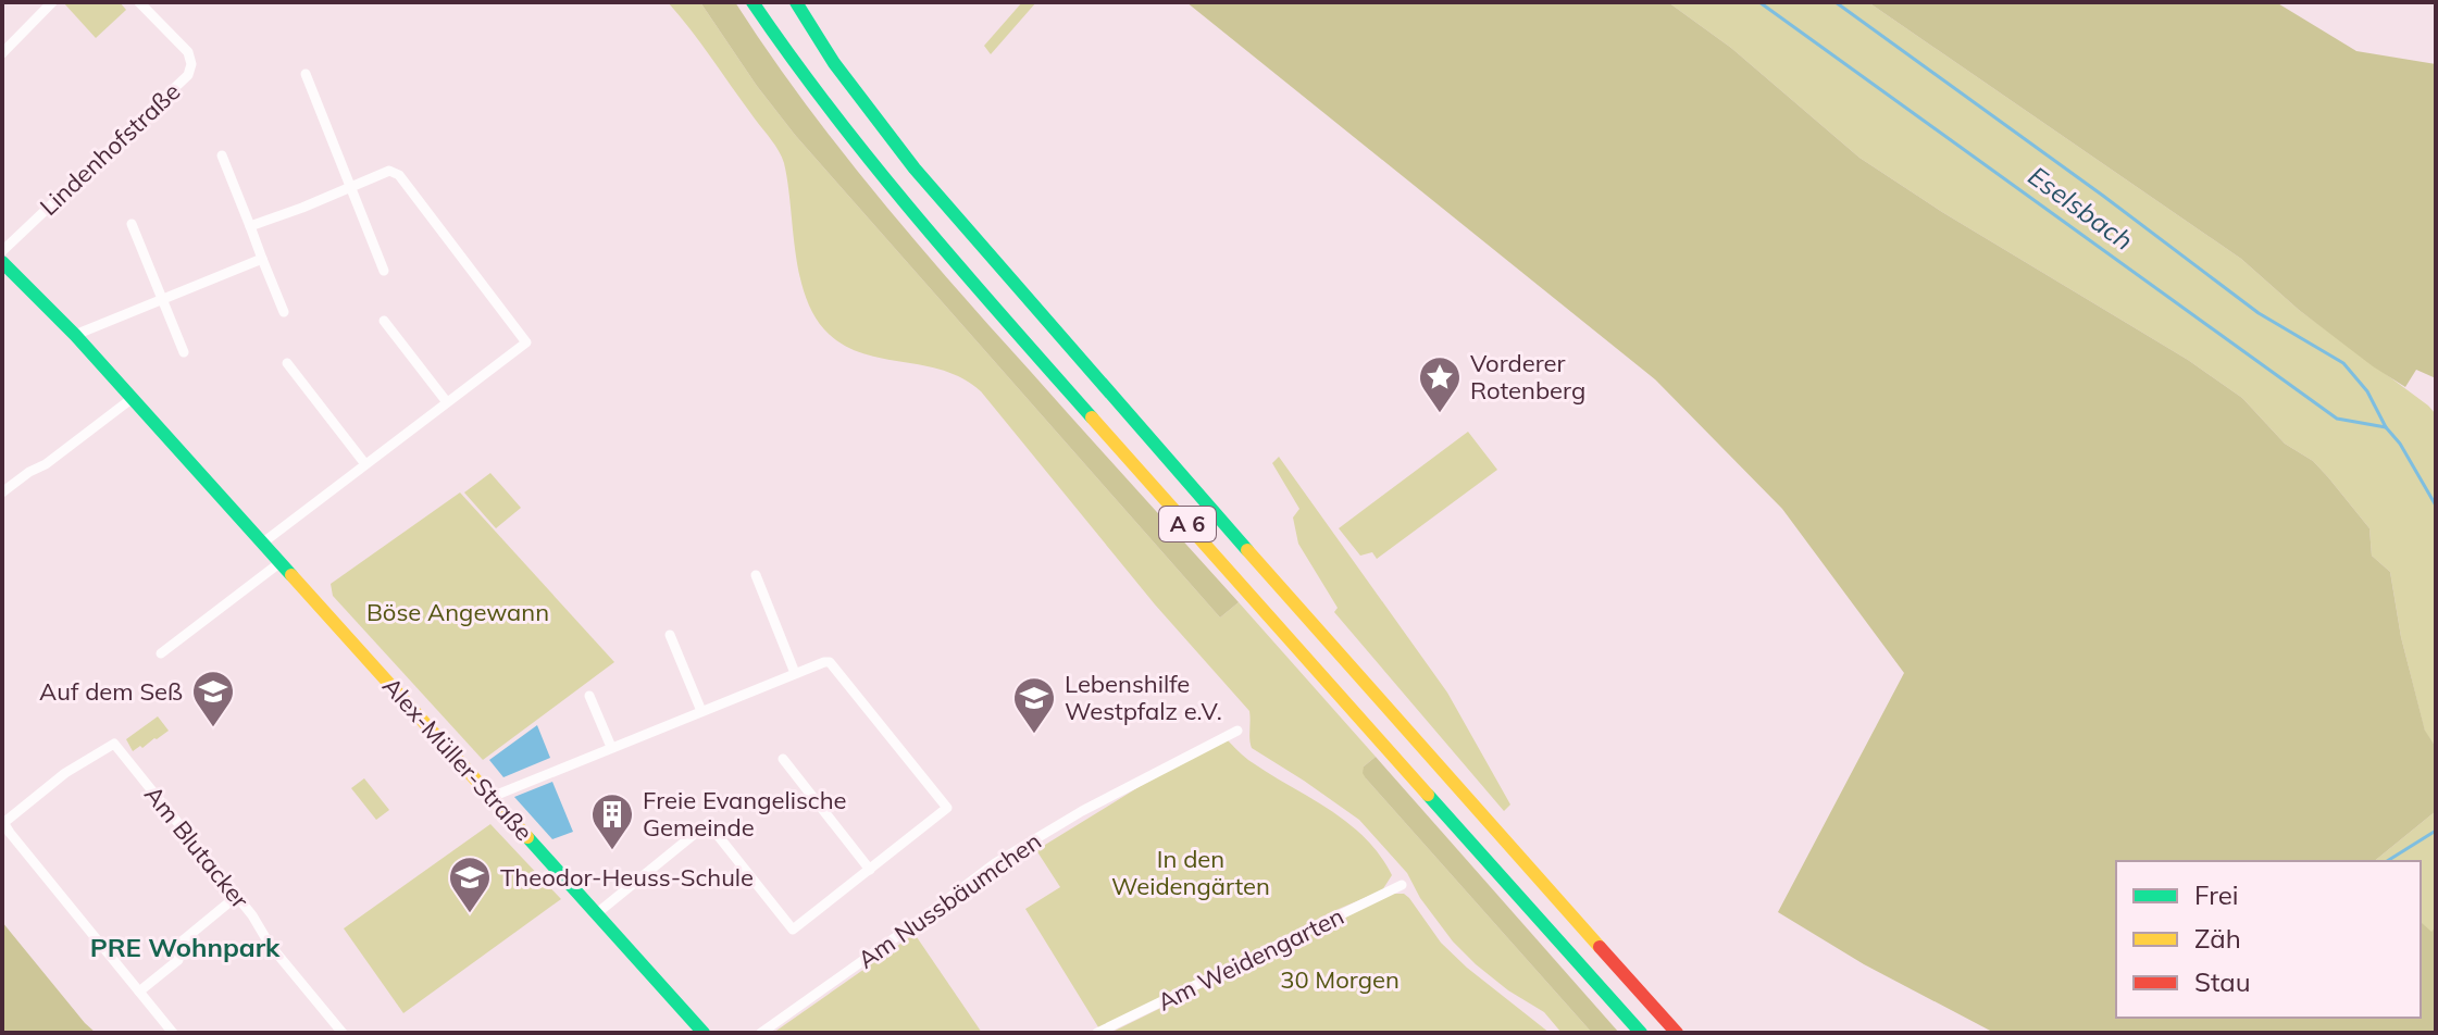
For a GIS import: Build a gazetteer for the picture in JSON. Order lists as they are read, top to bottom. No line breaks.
{"streets":{"main road":["A 6","Alex-Müller-Straße"],"street":["Lindenhofstraße","Am Blutacker","Am Nussbäumchen","Am Weidengarten"]},"districts":["PRE Wohnpark"],"water":["Eselsbach"],"parks":["Böse Angewann","In den Weidengärten","30 Morgen"],"places":{"place":["Vorderer Rotenberg"],"school or university":["Auf dem Seß","Lebenshilfe Westpfalz e.V.","Theodor-Heuss-Schule"],"building":["Freie Evangelische Gemeinde"]},"legend":["Frei","Zäh","Stau"]}
